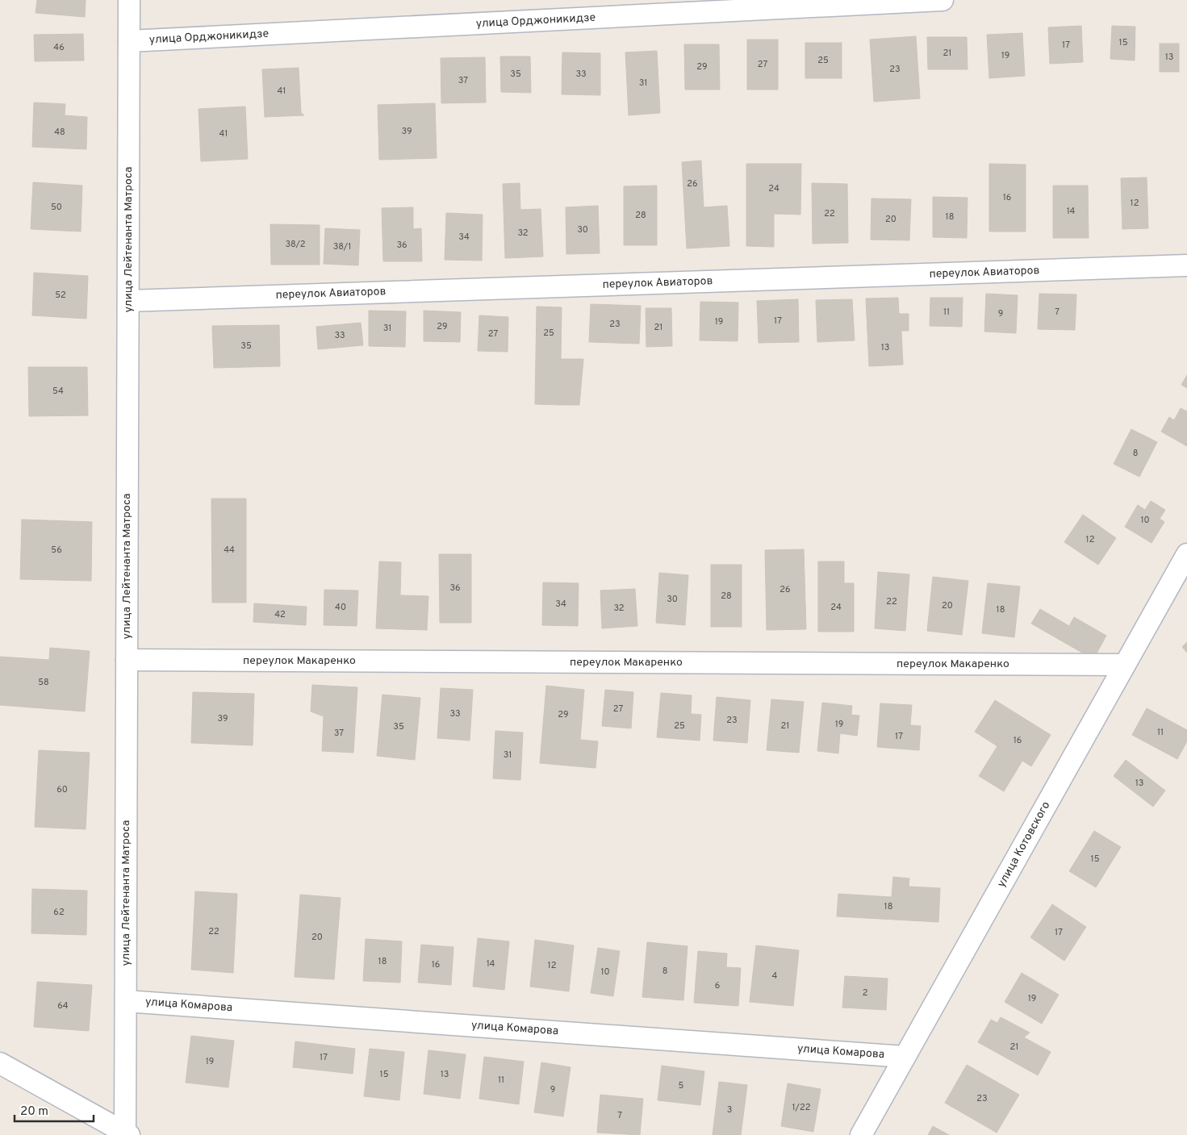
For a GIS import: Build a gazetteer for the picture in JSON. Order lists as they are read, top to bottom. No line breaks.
{"streets":{"street":["улица Орджоникидзе","улица Лейтенанта Матроса","переулок Авиаторов","переулок Макаренко","улица Котовского","улица Комарова"]},"crossings":[["улица Орджоникидзе","улица Лейтенанта Матроса"],["улица Лейтенанта Матроса","переулок Авиаторов"],["улица Лейтенанта Матроса","переулок Макаренко"],["улица Лейтенанта Матроса","улица Комарова"],["переулок Макаренко","улица Котовского"],["улица Котовского","улица Комарова"]],"house_numbers":["15","17","46","21","19","13","25","27","29","23","35","33","37","31","41","39","48","41","26","24","16","12","50","14","22","28","18","20","30","32","34","38/2","36","38/1","52","11","7","9","17","19","23","29","21","31","25","27","33","35","13","54","8","10","12","56","44","36","26","28","30","22","34","20","40","24","32","18","42","58","27","33","29","39","23","19","25","21","35","11","37","17","16","31","13","60","15","18","62","22","17","20","18","14","16","12","8","10","4","6","2","19","64","21","17","19","15","13","11","5","9","23","1/22","3","7"],"scale_bar":"20 m"}
